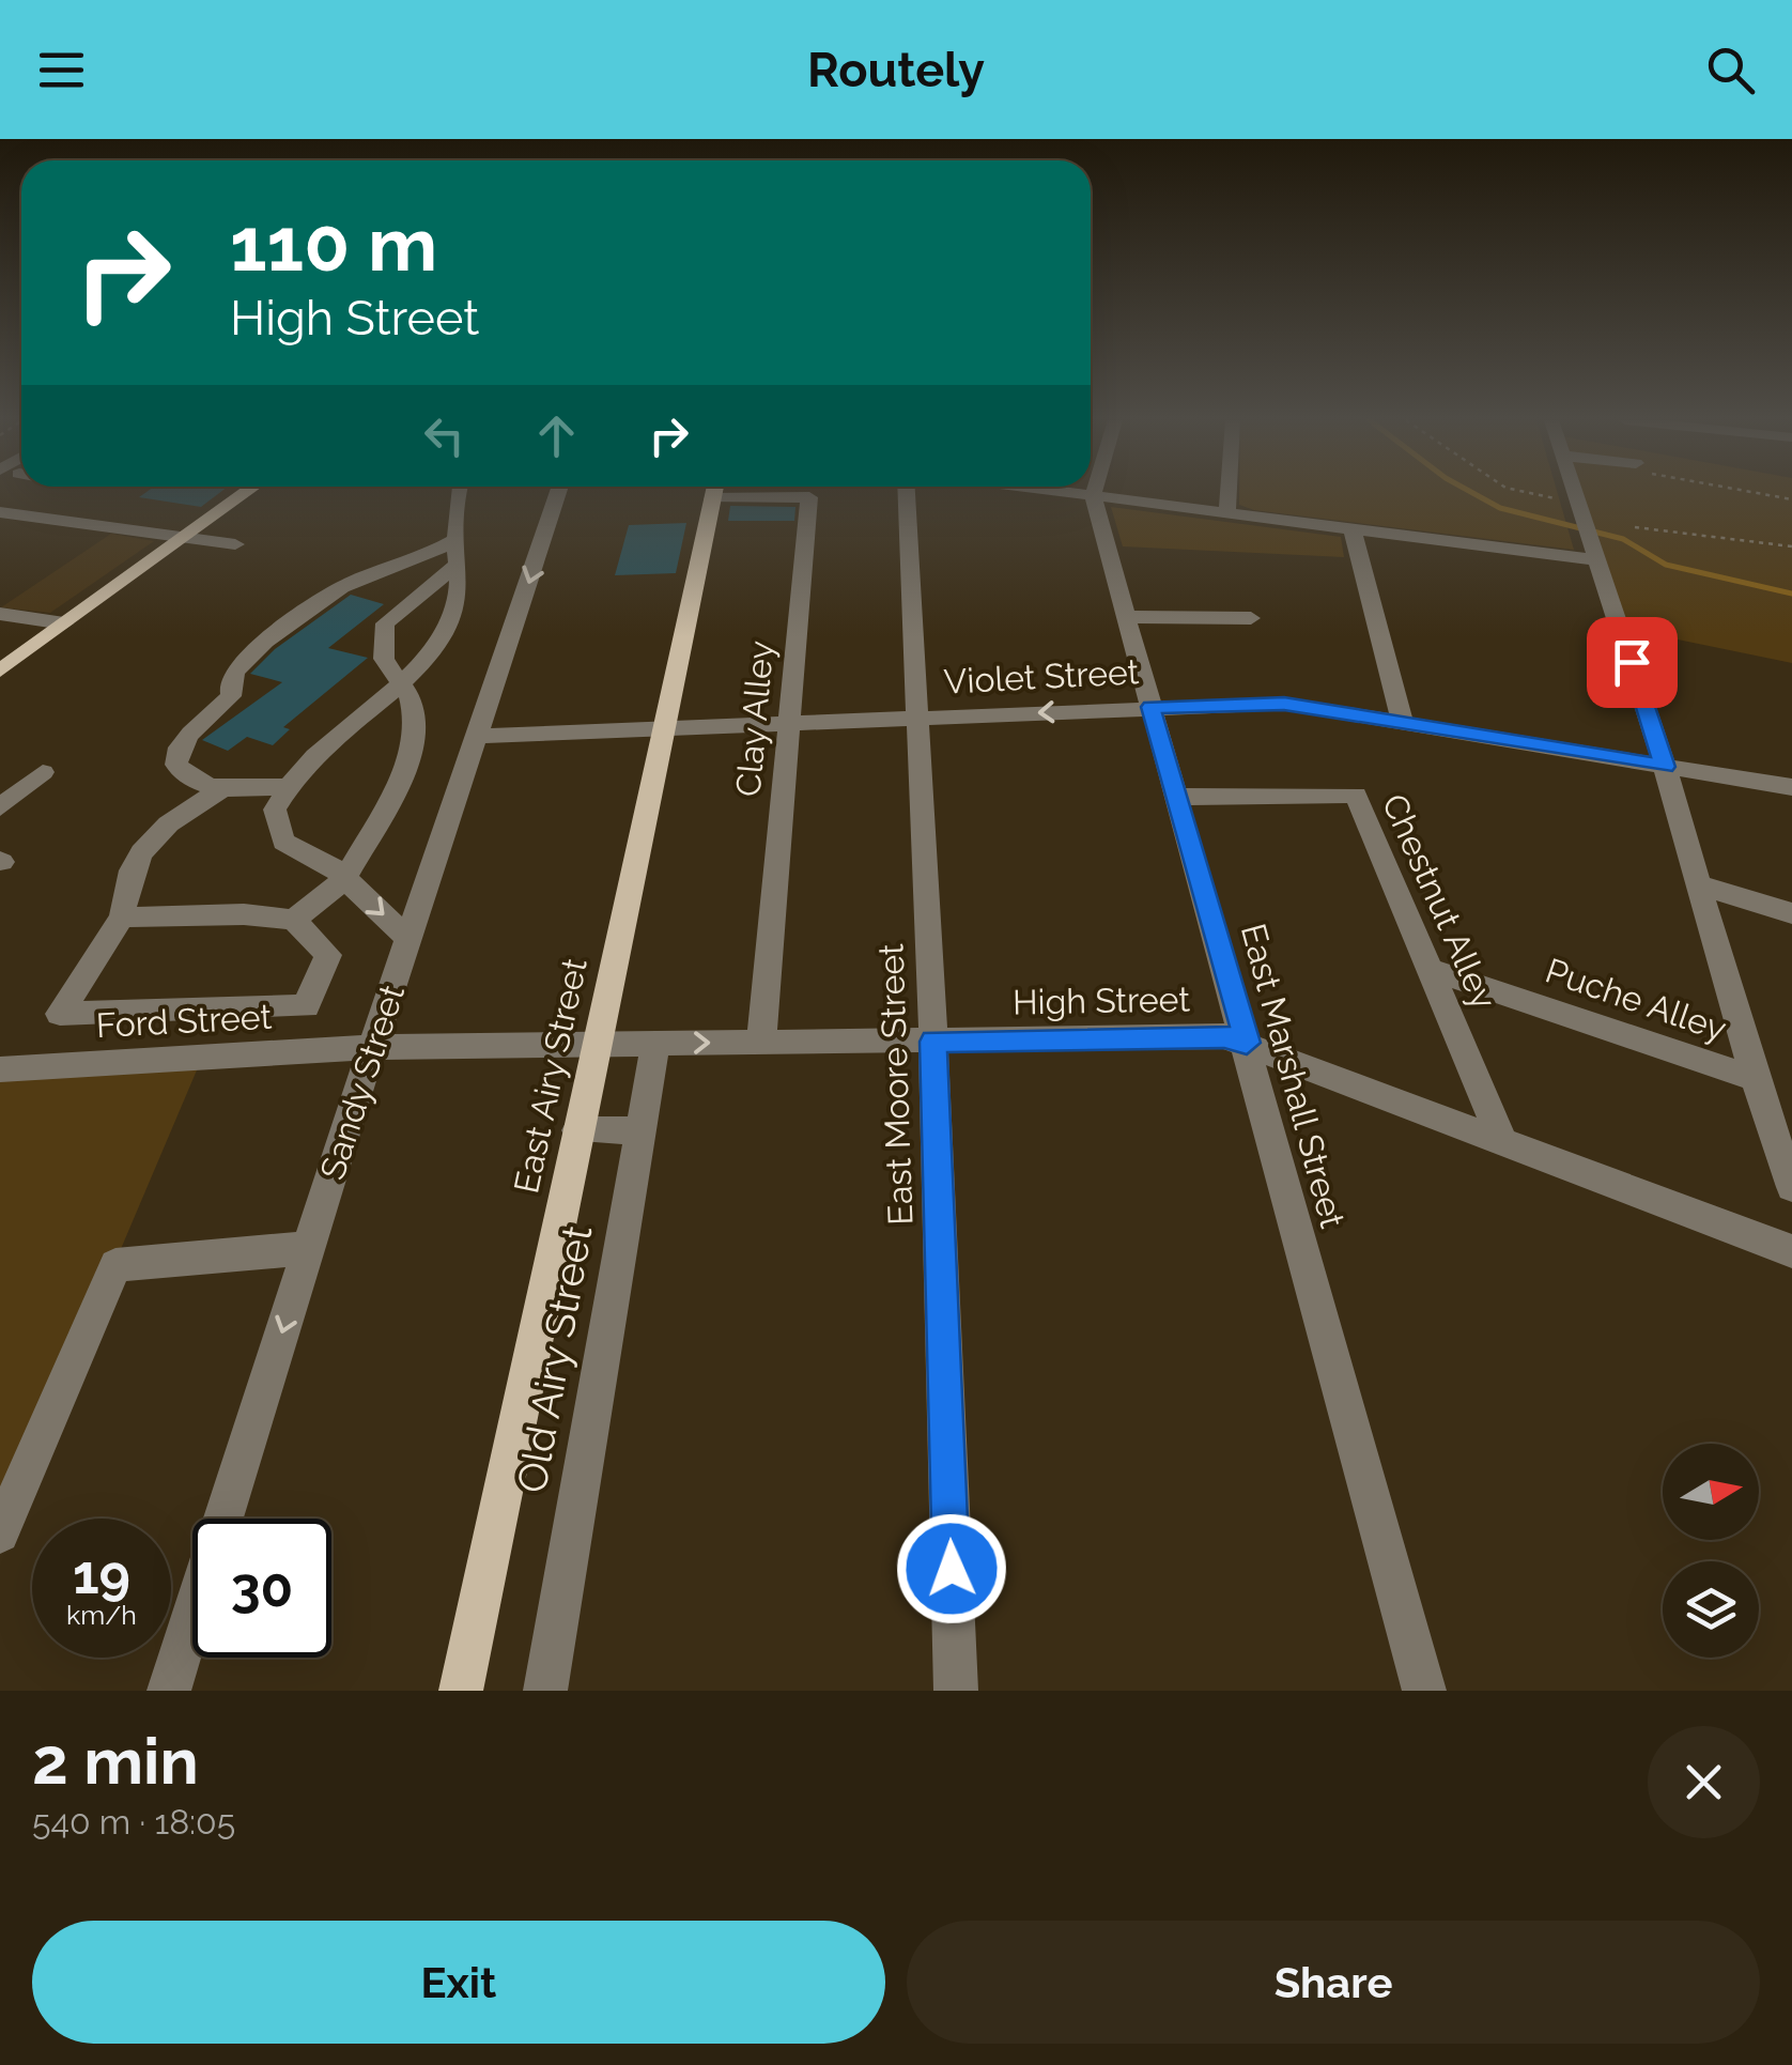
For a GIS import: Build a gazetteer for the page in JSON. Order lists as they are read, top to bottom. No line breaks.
{"streets":{"main road":["East Airy Street"],"street":["Violet Street","Clay Alley","Chestnut Alley","Puche Alley","High Street","Ford Street","East Marshall Street","Sandy Street","East Moore Street","Old Airy Street"]},"crossings":[["Violet Street","Clay Alley"],["Violet Street","East Airy Street"],["Violet Street","East Marshall Street"],["Violet Street","Sandy Street"],["Violet Street","East Moore Street"],["Clay Alley","High Street"],["Chestnut Alley","Puche Alley"],["Chestnut Alley","High Street"],["Chestnut Alley","East Marshall Street"],["High Street","Ford Street"],["High Street","East Airy Street"],["High Street","East Marshall Street"],["High Street","Sandy Street"],["High Street","East Moore Street"],["High Street","Old Airy Street"],["Ford Street","Sandy Street"]],"north":"right","page":{"header":"Routely","turn":["110 m","High Street"],"speed":"19 km/h","limit":"30","heading":["2 min","540 m · 18:05"],"buttons":["Exit","Share"]}}
